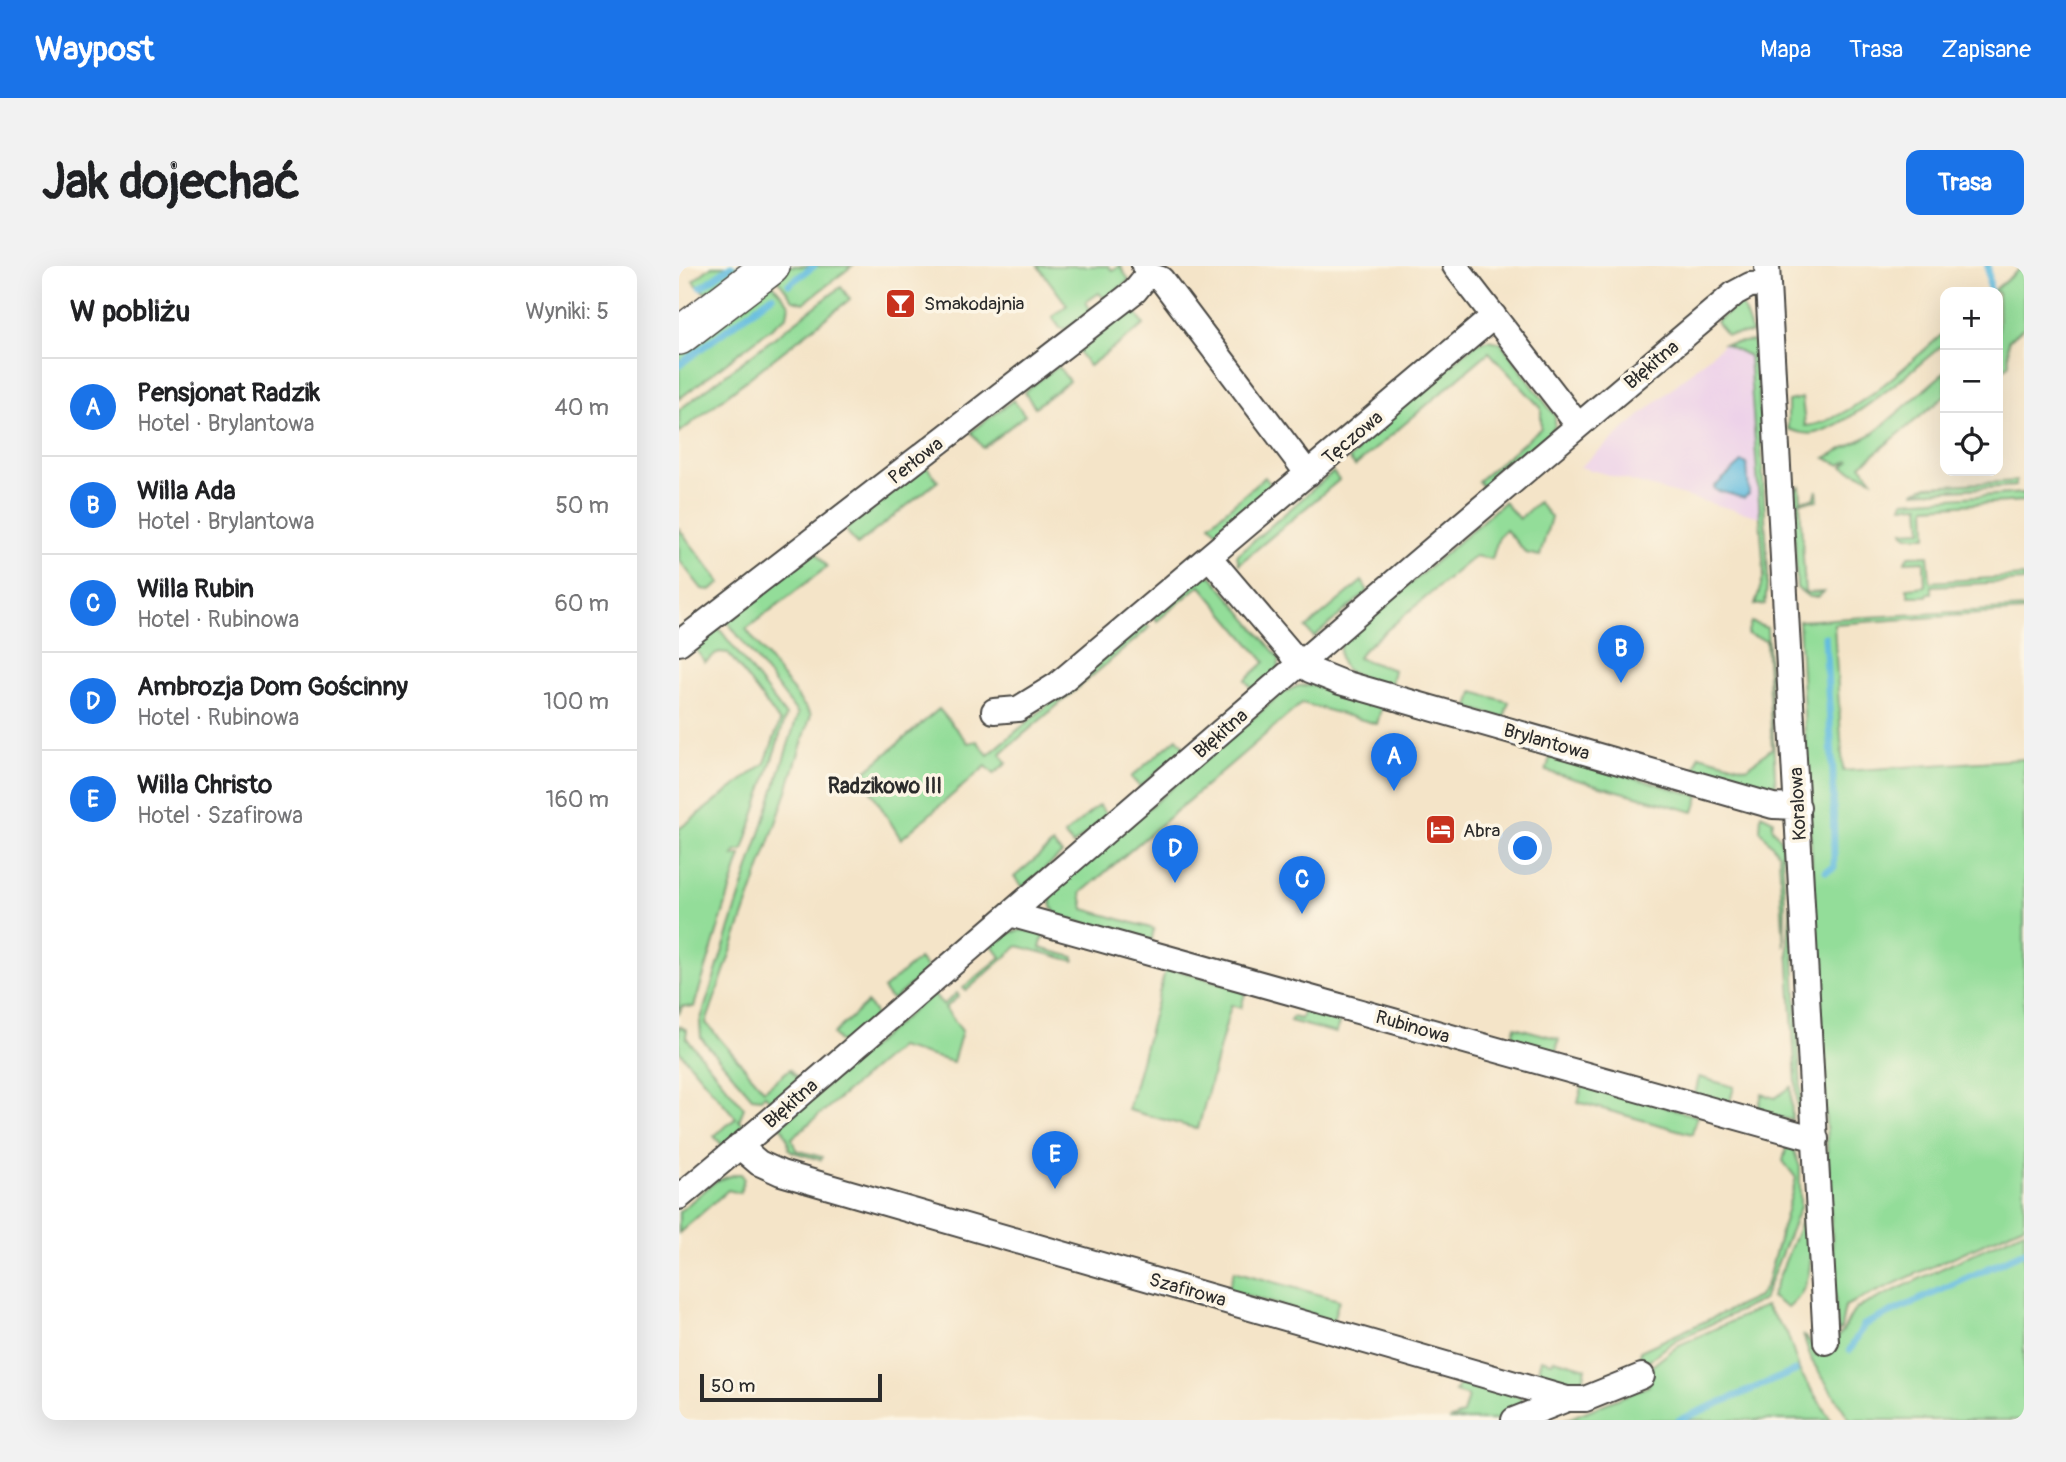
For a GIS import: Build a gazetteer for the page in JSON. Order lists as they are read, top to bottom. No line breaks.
{"streets":{"street":["Błękitna","Tęczowa","Perłowa","Brylantowa","Koralowa","Rubinowa","Szafirowa"]},"crossings":[["Błękitna","Brylantowa"],["Błękitna","Koralowa"],["Błękitna","Rubinowa"],["Błękitna","Szafirowa"],["Tęczowa","Perłowa"],["Brylantowa","Koralowa"],["Koralowa","Rubinowa"]],"districts":["Radzikowo III"],"places":{"bar":["Smakodajnia"],"hotel":["Abra"]},"scale_bar":"50 m","page":{"header":"Waypost","nav":["Mapa","Trasa","Zapisane"],"buttons":"Trasa","title":"Jak dojechać","heading":["W pobliżu","Wyniki: 5"],"map_buttons":["+","−"],"list":[{"mark":"A","name":"Pensjonat Radzik","note":"Hotel · Brylantowa","value":"40 m"},{"mark":"B","name":"Willa Ada","note":"Hotel · Brylantowa","value":"50 m"},{"mark":"C","name":"Willa Rubin","note":"Hotel · Rubinowa","value":"60 m"},{"mark":"D","name":"Ambrozja Dom Gościnny","note":"Hotel · Rubinowa","value":"100 m"},{"mark":"E","name":"Willa Christo","note":"Hotel · Szafirowa","value":"160 m"}],"pins":["B","A","D","C","E"],"scale":"50 m"}}
